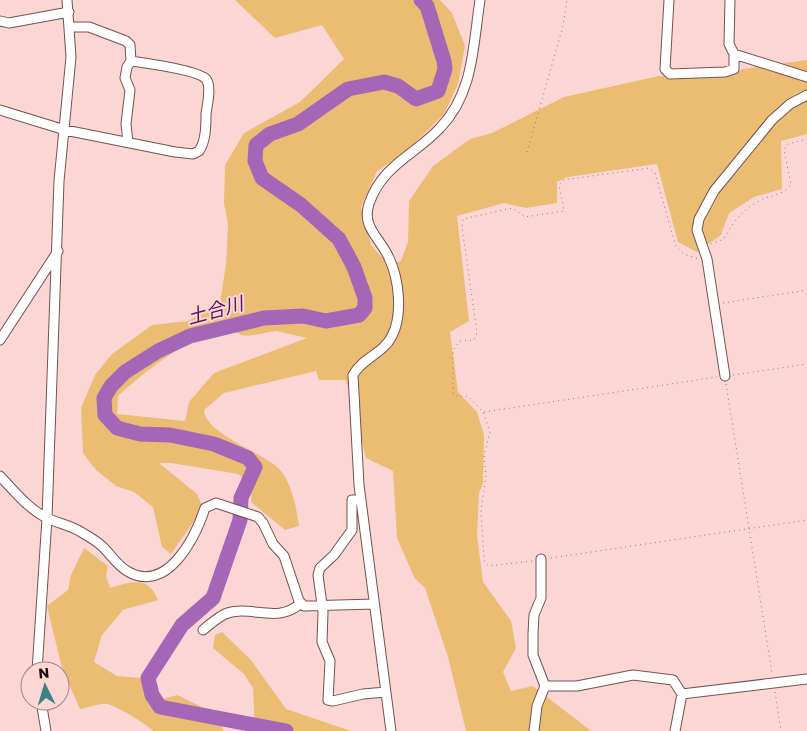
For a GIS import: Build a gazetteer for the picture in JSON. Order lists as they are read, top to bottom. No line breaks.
{"water":["土合川"],"north":"top"}
